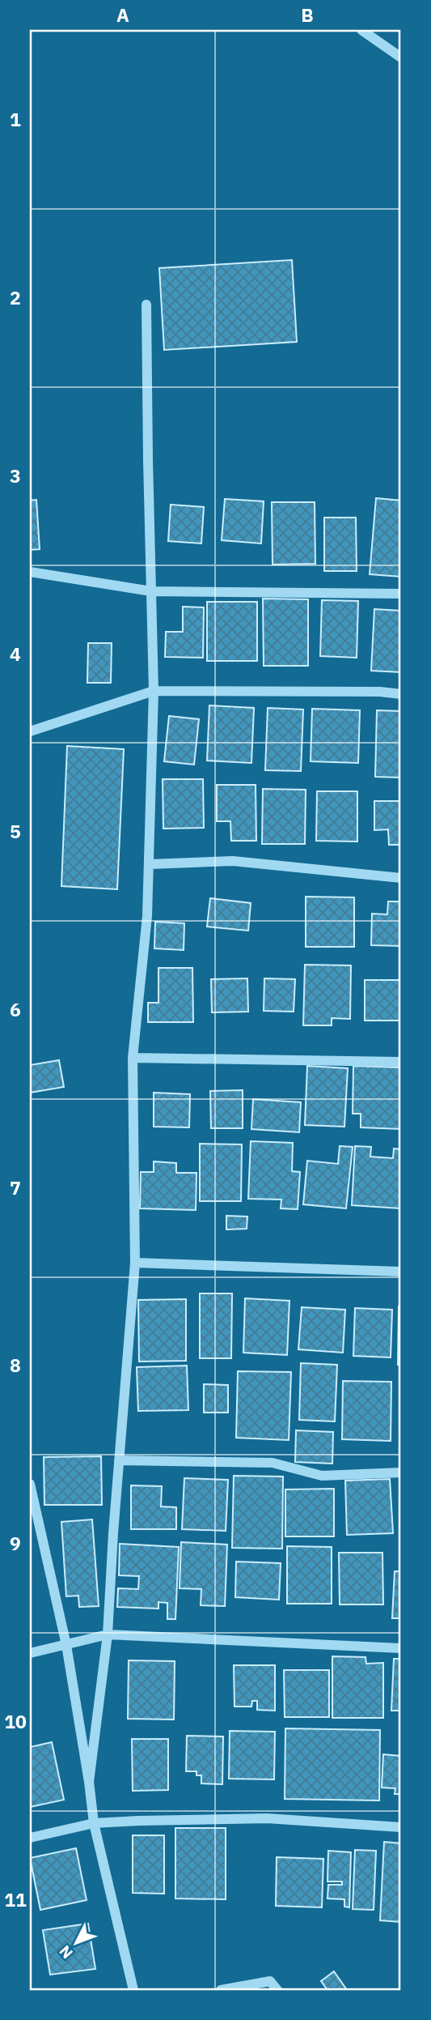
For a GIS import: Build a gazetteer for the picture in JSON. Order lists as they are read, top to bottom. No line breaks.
{"north":"bottom left","grid":{"columns":["A","B"],"rows":["1","2","3","4","5","6","7","8","9","10","11"]}}
